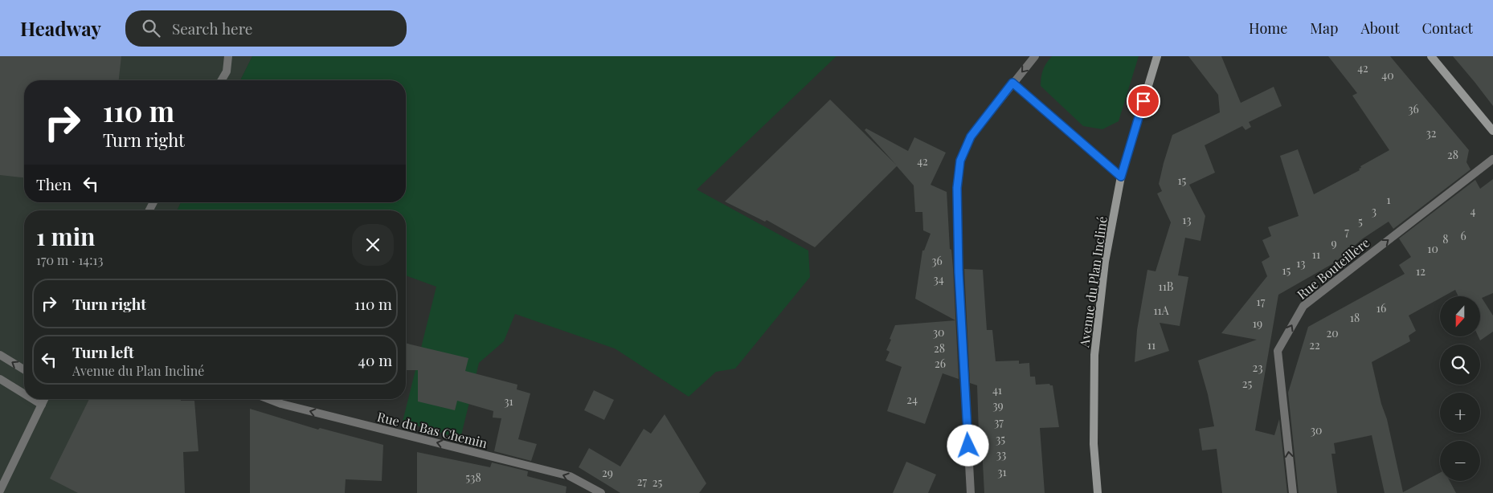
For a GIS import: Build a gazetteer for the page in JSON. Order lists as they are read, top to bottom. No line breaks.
{"streets":{"street":["Rue Bouteillère","Avenue du Plan Incliné","Rue du Bas Chemin"]},"one_way":["Rue Bouteillère","Rue du Bas Chemin"],"house_numbers":["42","40","36","32","28","42","15","1","3","4","13","5","7","6","8","9","10","11","36","13","15","12","34","11B","17","16","11A","18","19","30","20","11","22","28","26","23","25","41","24","31","39","37","30","35","33","31","29","538","27","25"],"north":"bottom","page":{"header":"Headway","search":"Search here","nav":["Home","Map","About","Contact"],"turn":["110 m","Turn right"],"then":"Then","heading":["1 min","170 m · 14:13"],"list":[{"name":"Turn right","value":"110 m"},{"name":"Turn left","note":"Avenue du Plan Incliné","value":"40 m"}],"map_buttons":["+","−"]}}
